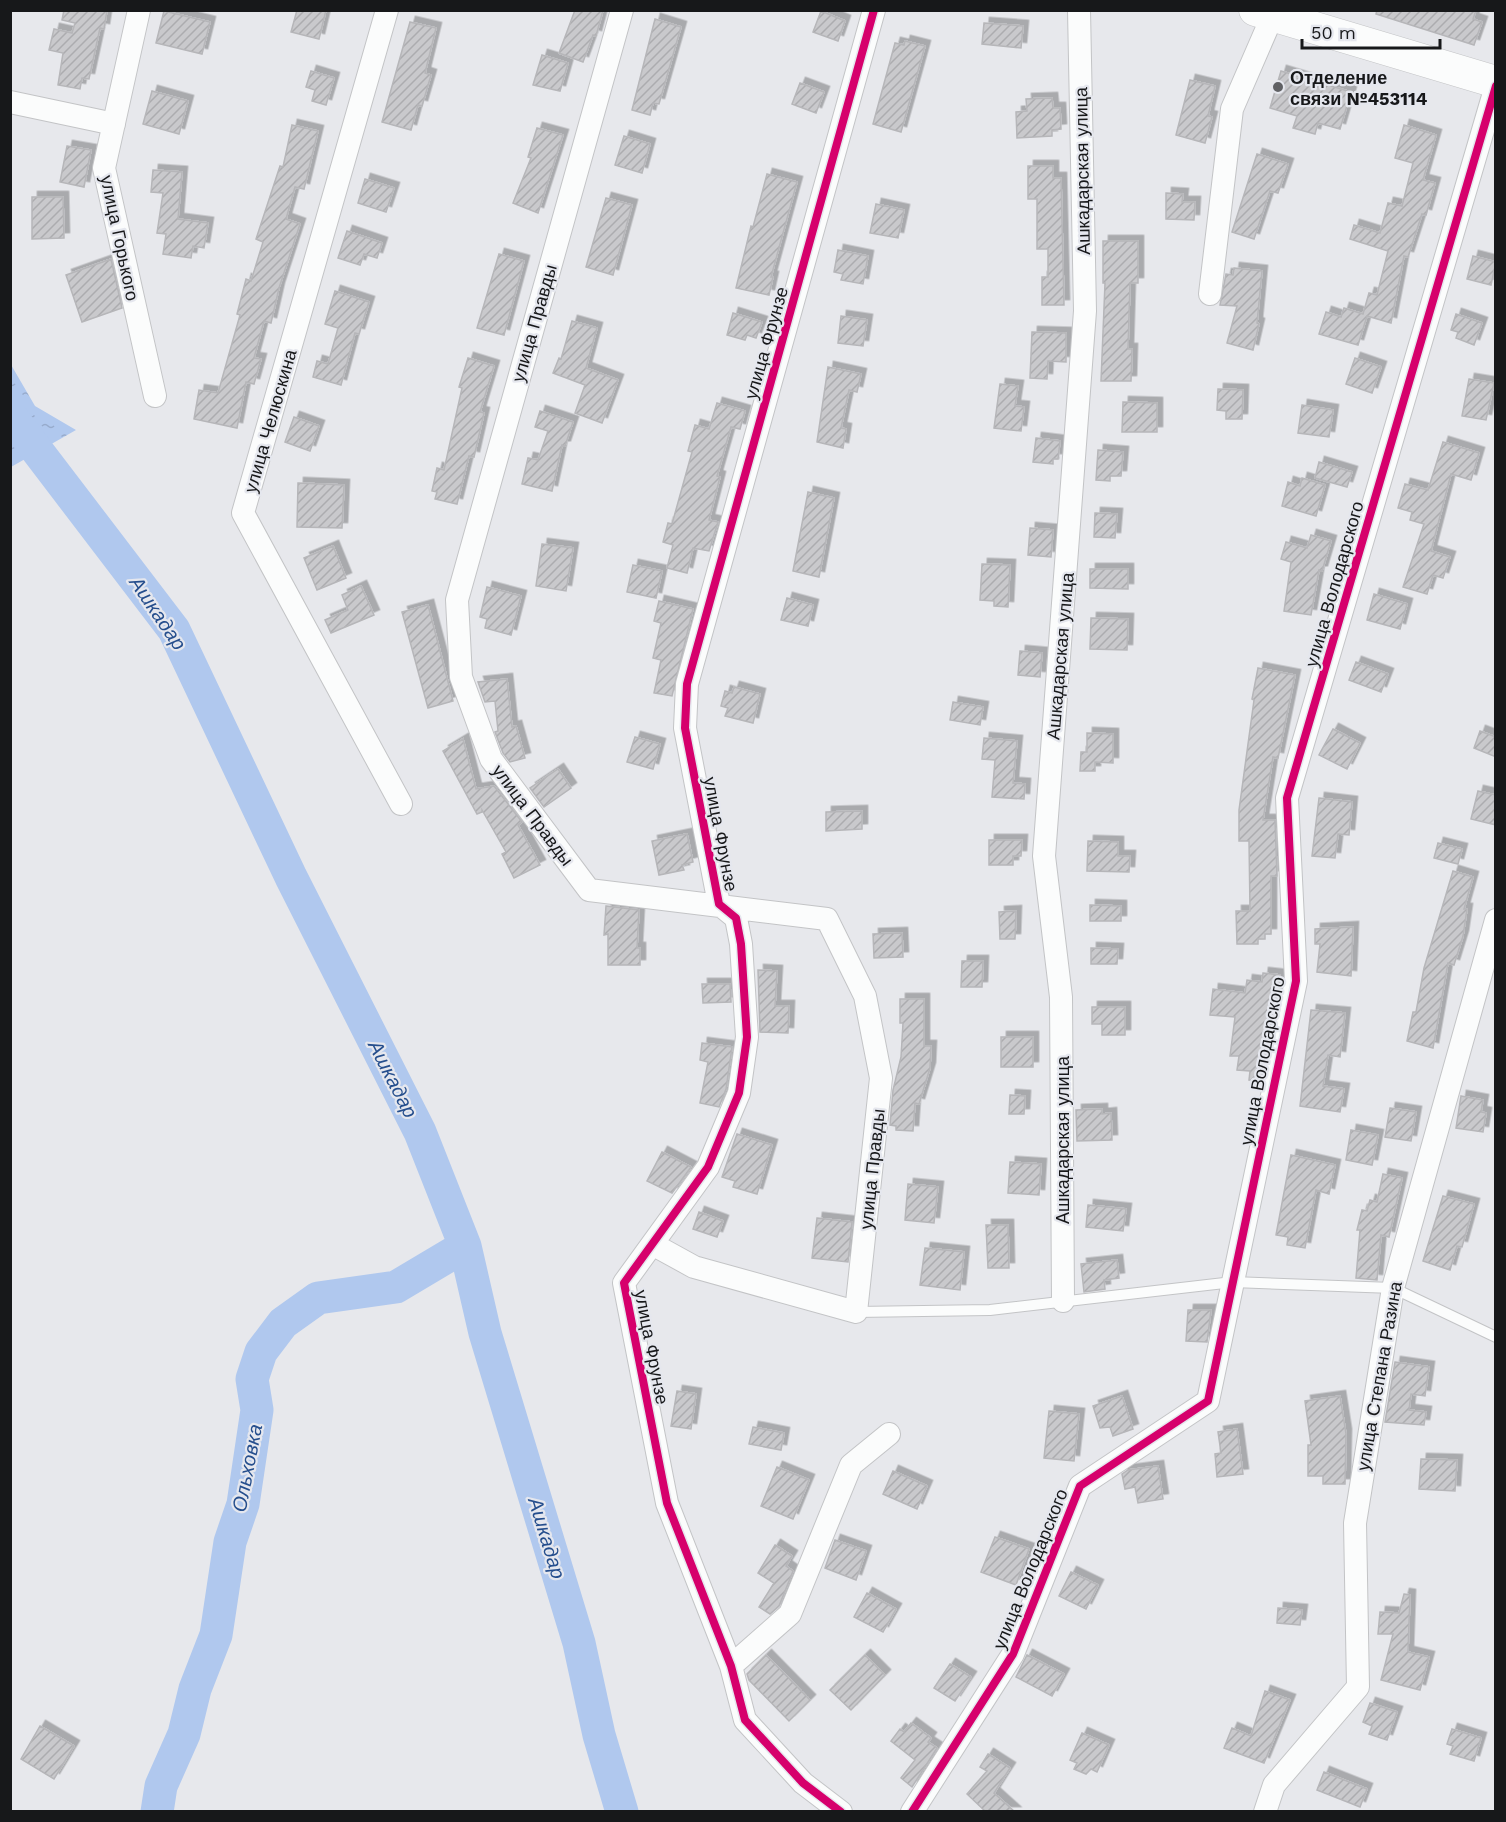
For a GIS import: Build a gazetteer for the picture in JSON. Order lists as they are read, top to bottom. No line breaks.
{"streets":{"street":["Ашкадарская улица","улица Горького","улица Правды","улица Фрунзе","улица Челюскина","улица Володарского","улица Степана Разина"]},"crossings":[["улица Правды","улица Фрунзе"]],"water":["Ашкадар","Ольховка"],"places":["Отделение связи №453114"],"scale_bar":"50 m"}
